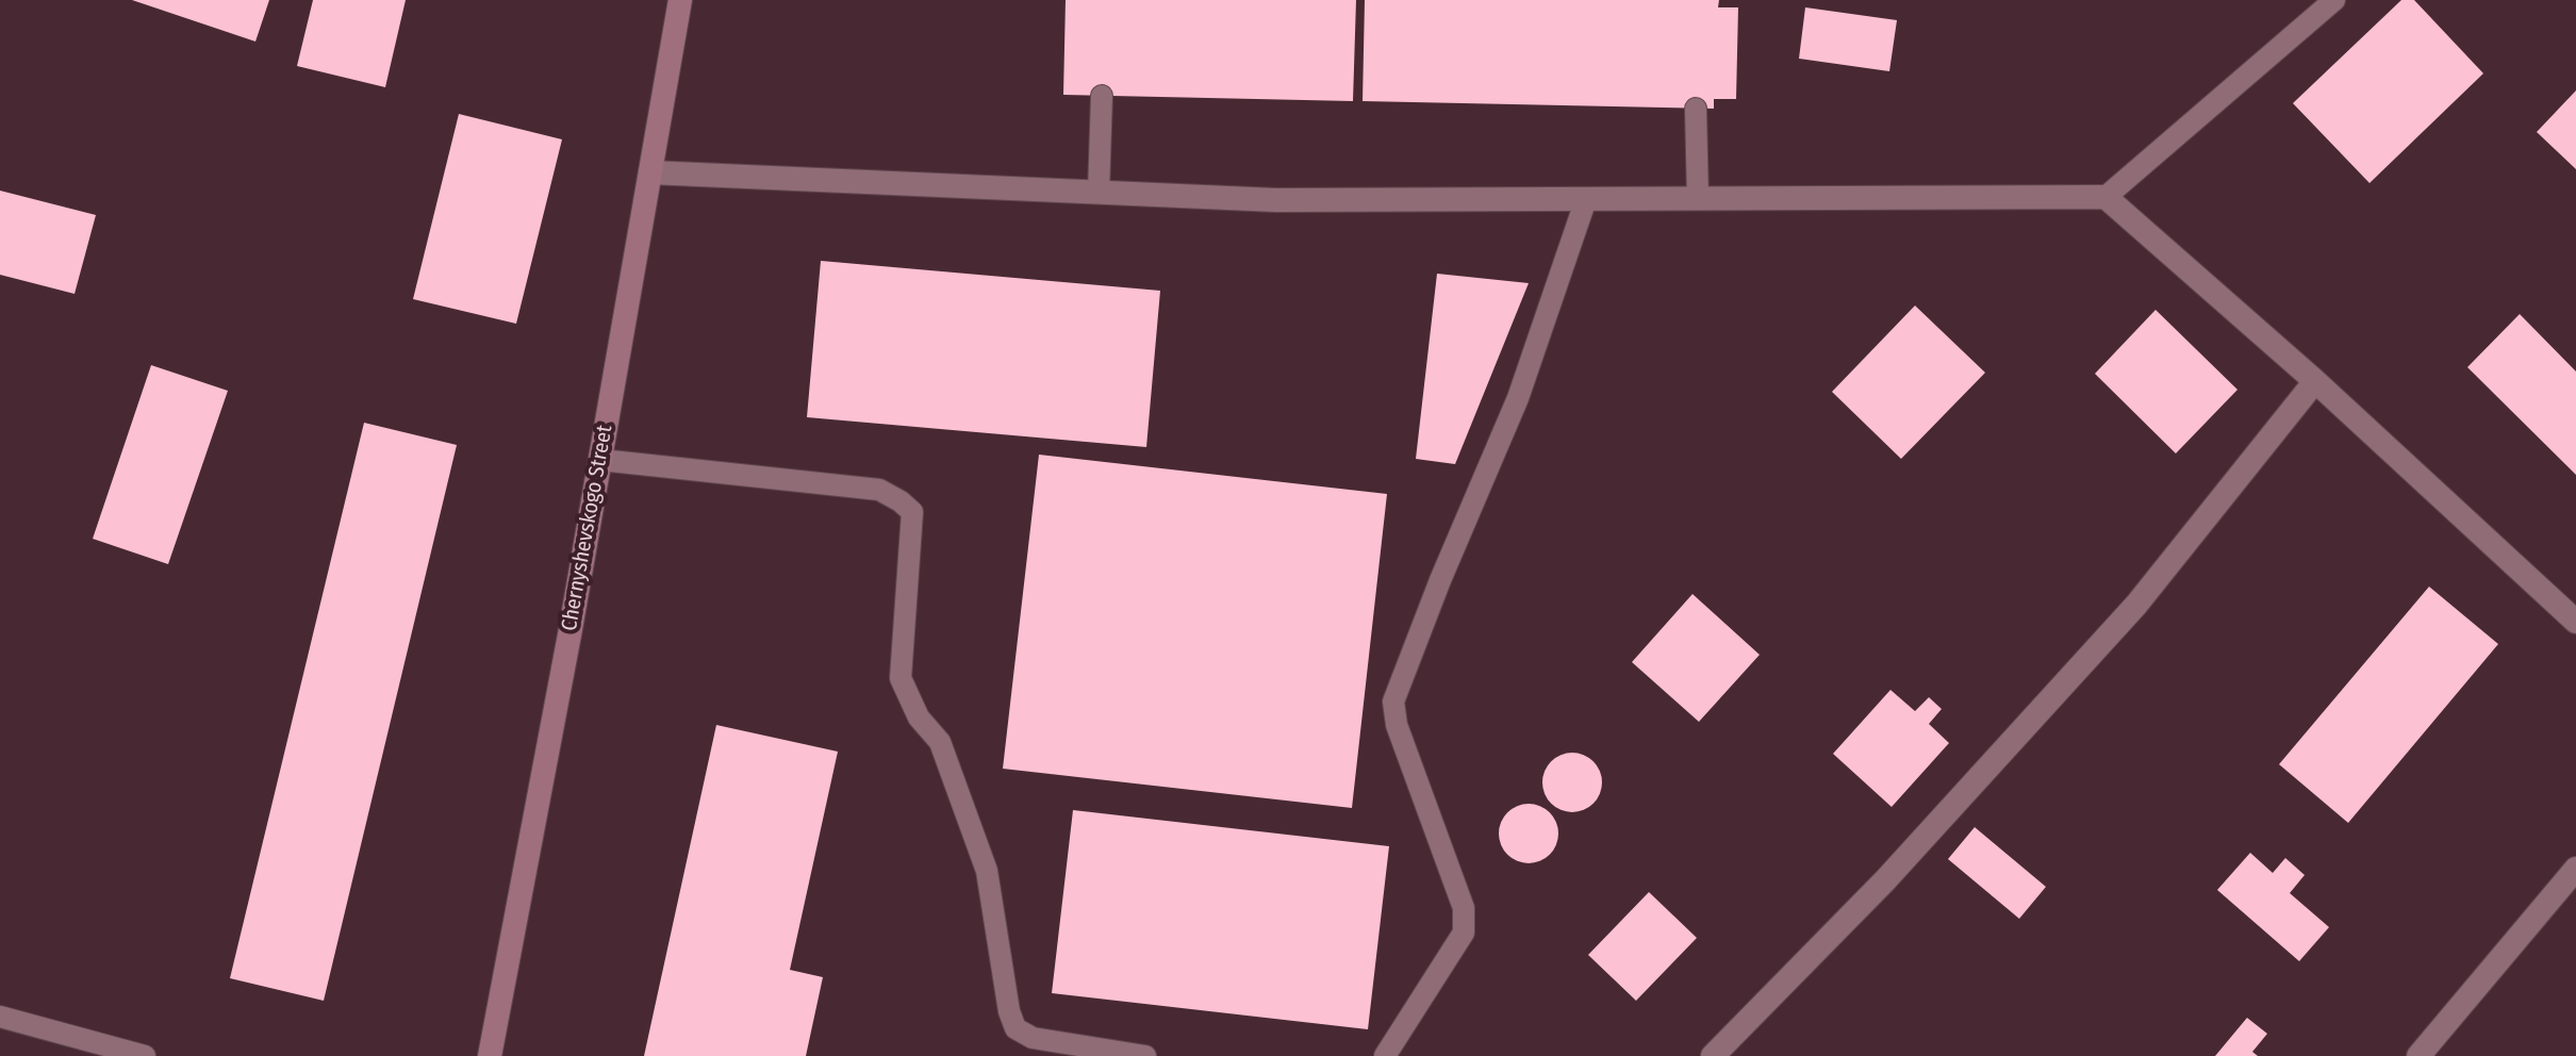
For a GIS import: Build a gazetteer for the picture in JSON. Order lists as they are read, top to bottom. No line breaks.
{"streets":{"main road":["Chernyshevskogo Street"]}}
